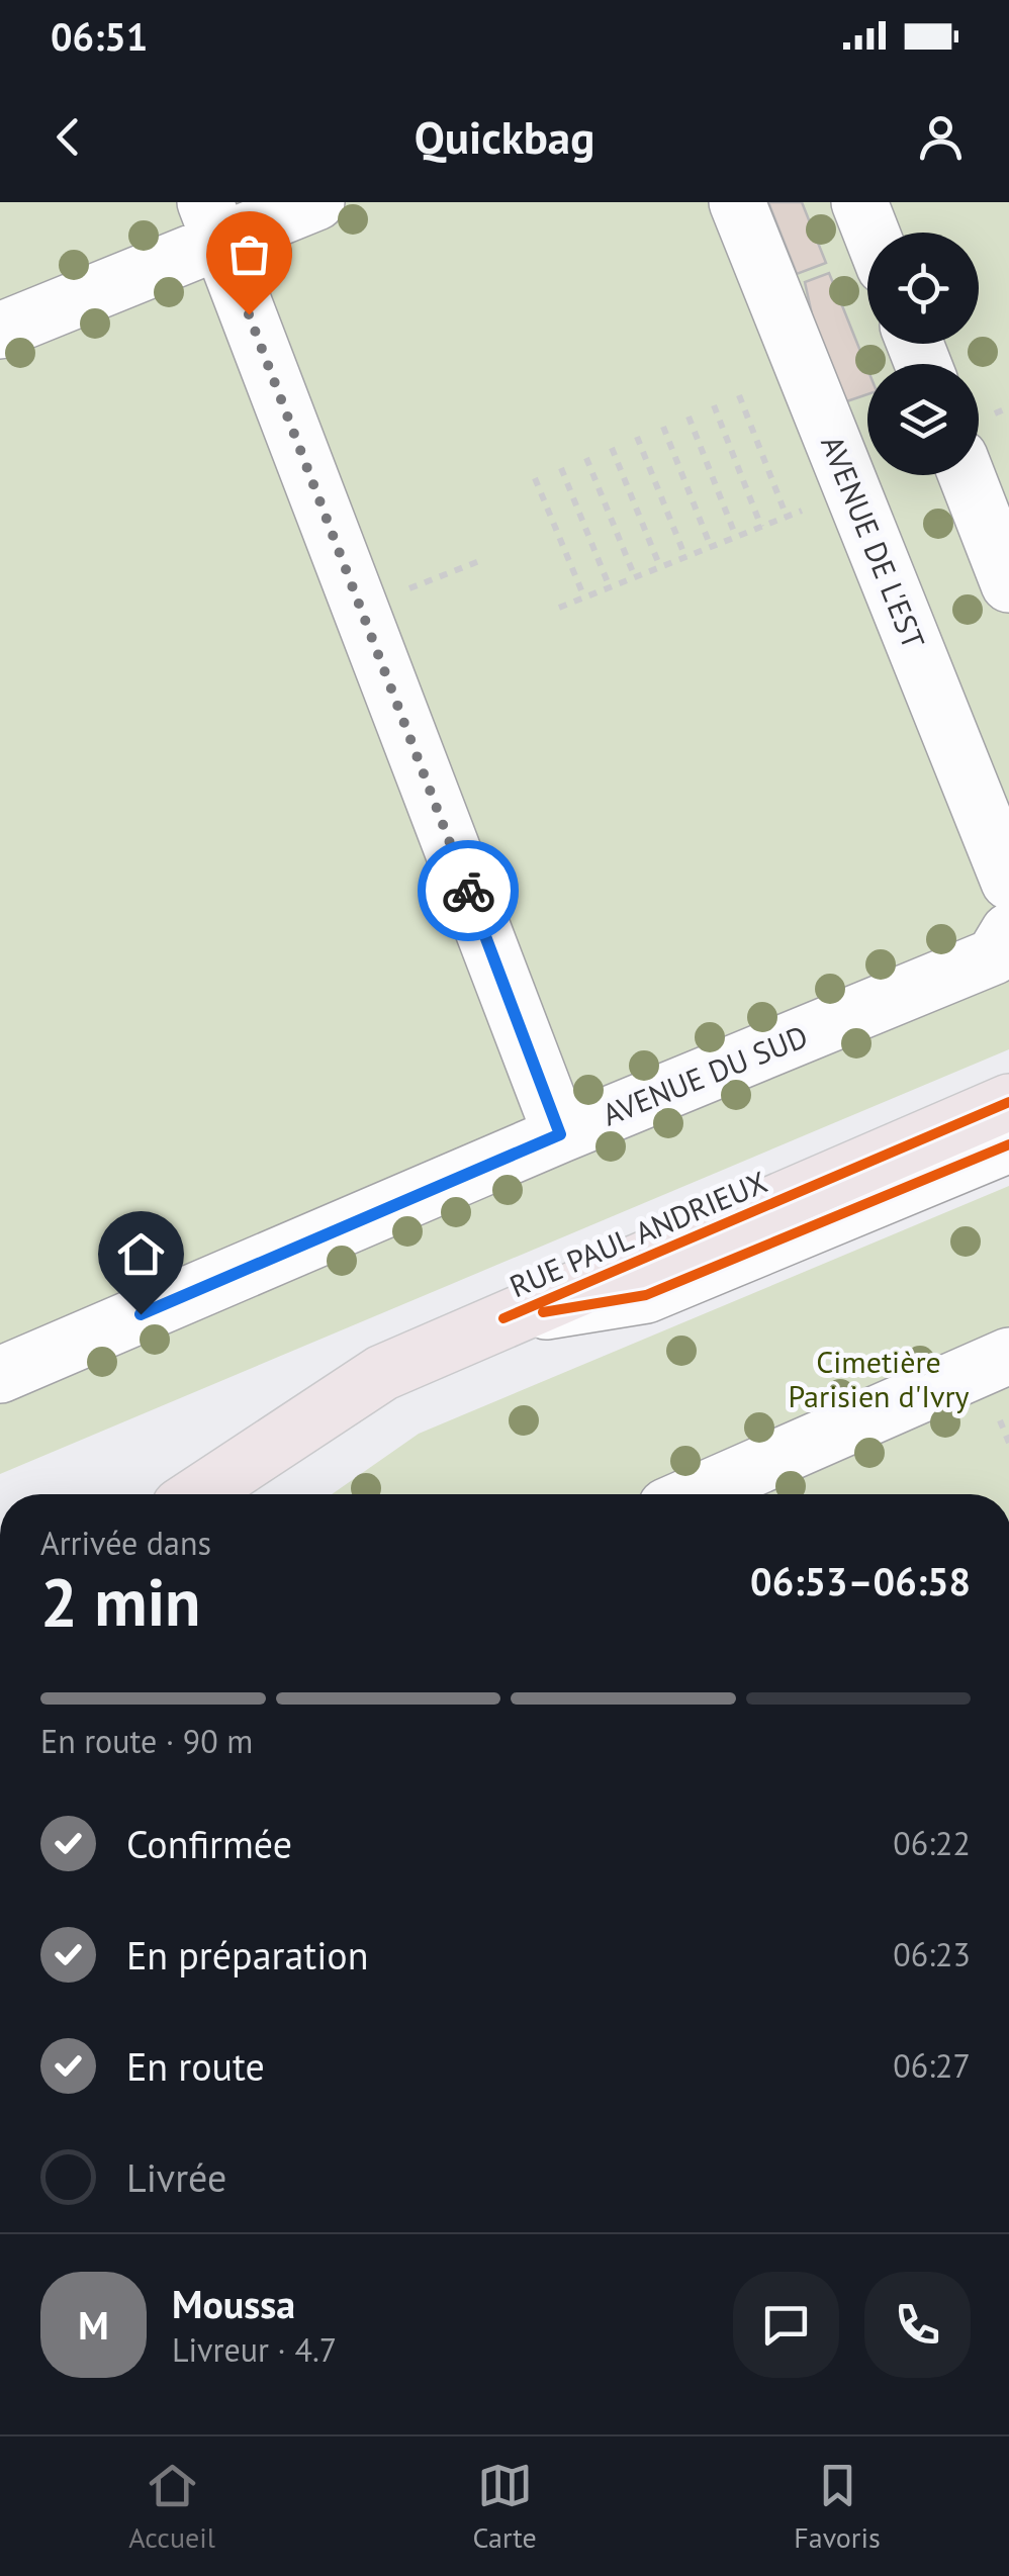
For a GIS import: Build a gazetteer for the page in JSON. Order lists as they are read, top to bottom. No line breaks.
{"streets":{"main road":["RUE PAUL ANDRIEUX"],"street":["AVENUE DE L'EST","AVENUE DU SUD"]},"parks":["Cimetière Parisien d'Ivry"],"page":{"status":"06:51","header":"Quickbag","heading":["2 min","Arrivée dans","06:53–06:58"],"panel":["Moussa","Livreur · 4.7"],"bar":"En route · 90 m","list":[["Confirmée","06:22"],["En préparation","06:23"],["En route","06:27"],"Livrée"],"round":"M","tabs":["Accueil","Carte","Favoris"]}}
